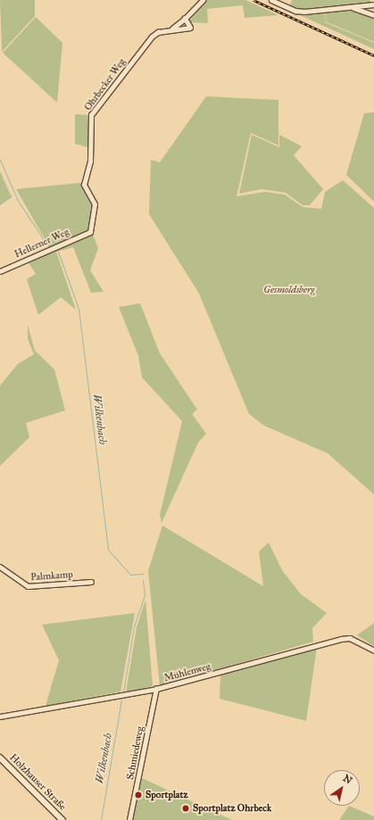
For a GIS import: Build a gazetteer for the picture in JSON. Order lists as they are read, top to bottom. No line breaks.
{"streets":{"street":["Ohrbecker Weg","Hellerner Weg","Palmkamp","Mühlenweg","Schmiedeweg","Holzhauser Straße"]},"crossings":[["Ohrbecker Weg","Hellerner Weg"],["Mühlenweg","Schmiedeweg"]],"water":["Wilkenbach"],"parks":["Gesmoldsberg"],"places":["Sportplatz","Sportplatz Ohrbeck"],"north":"top right"}
